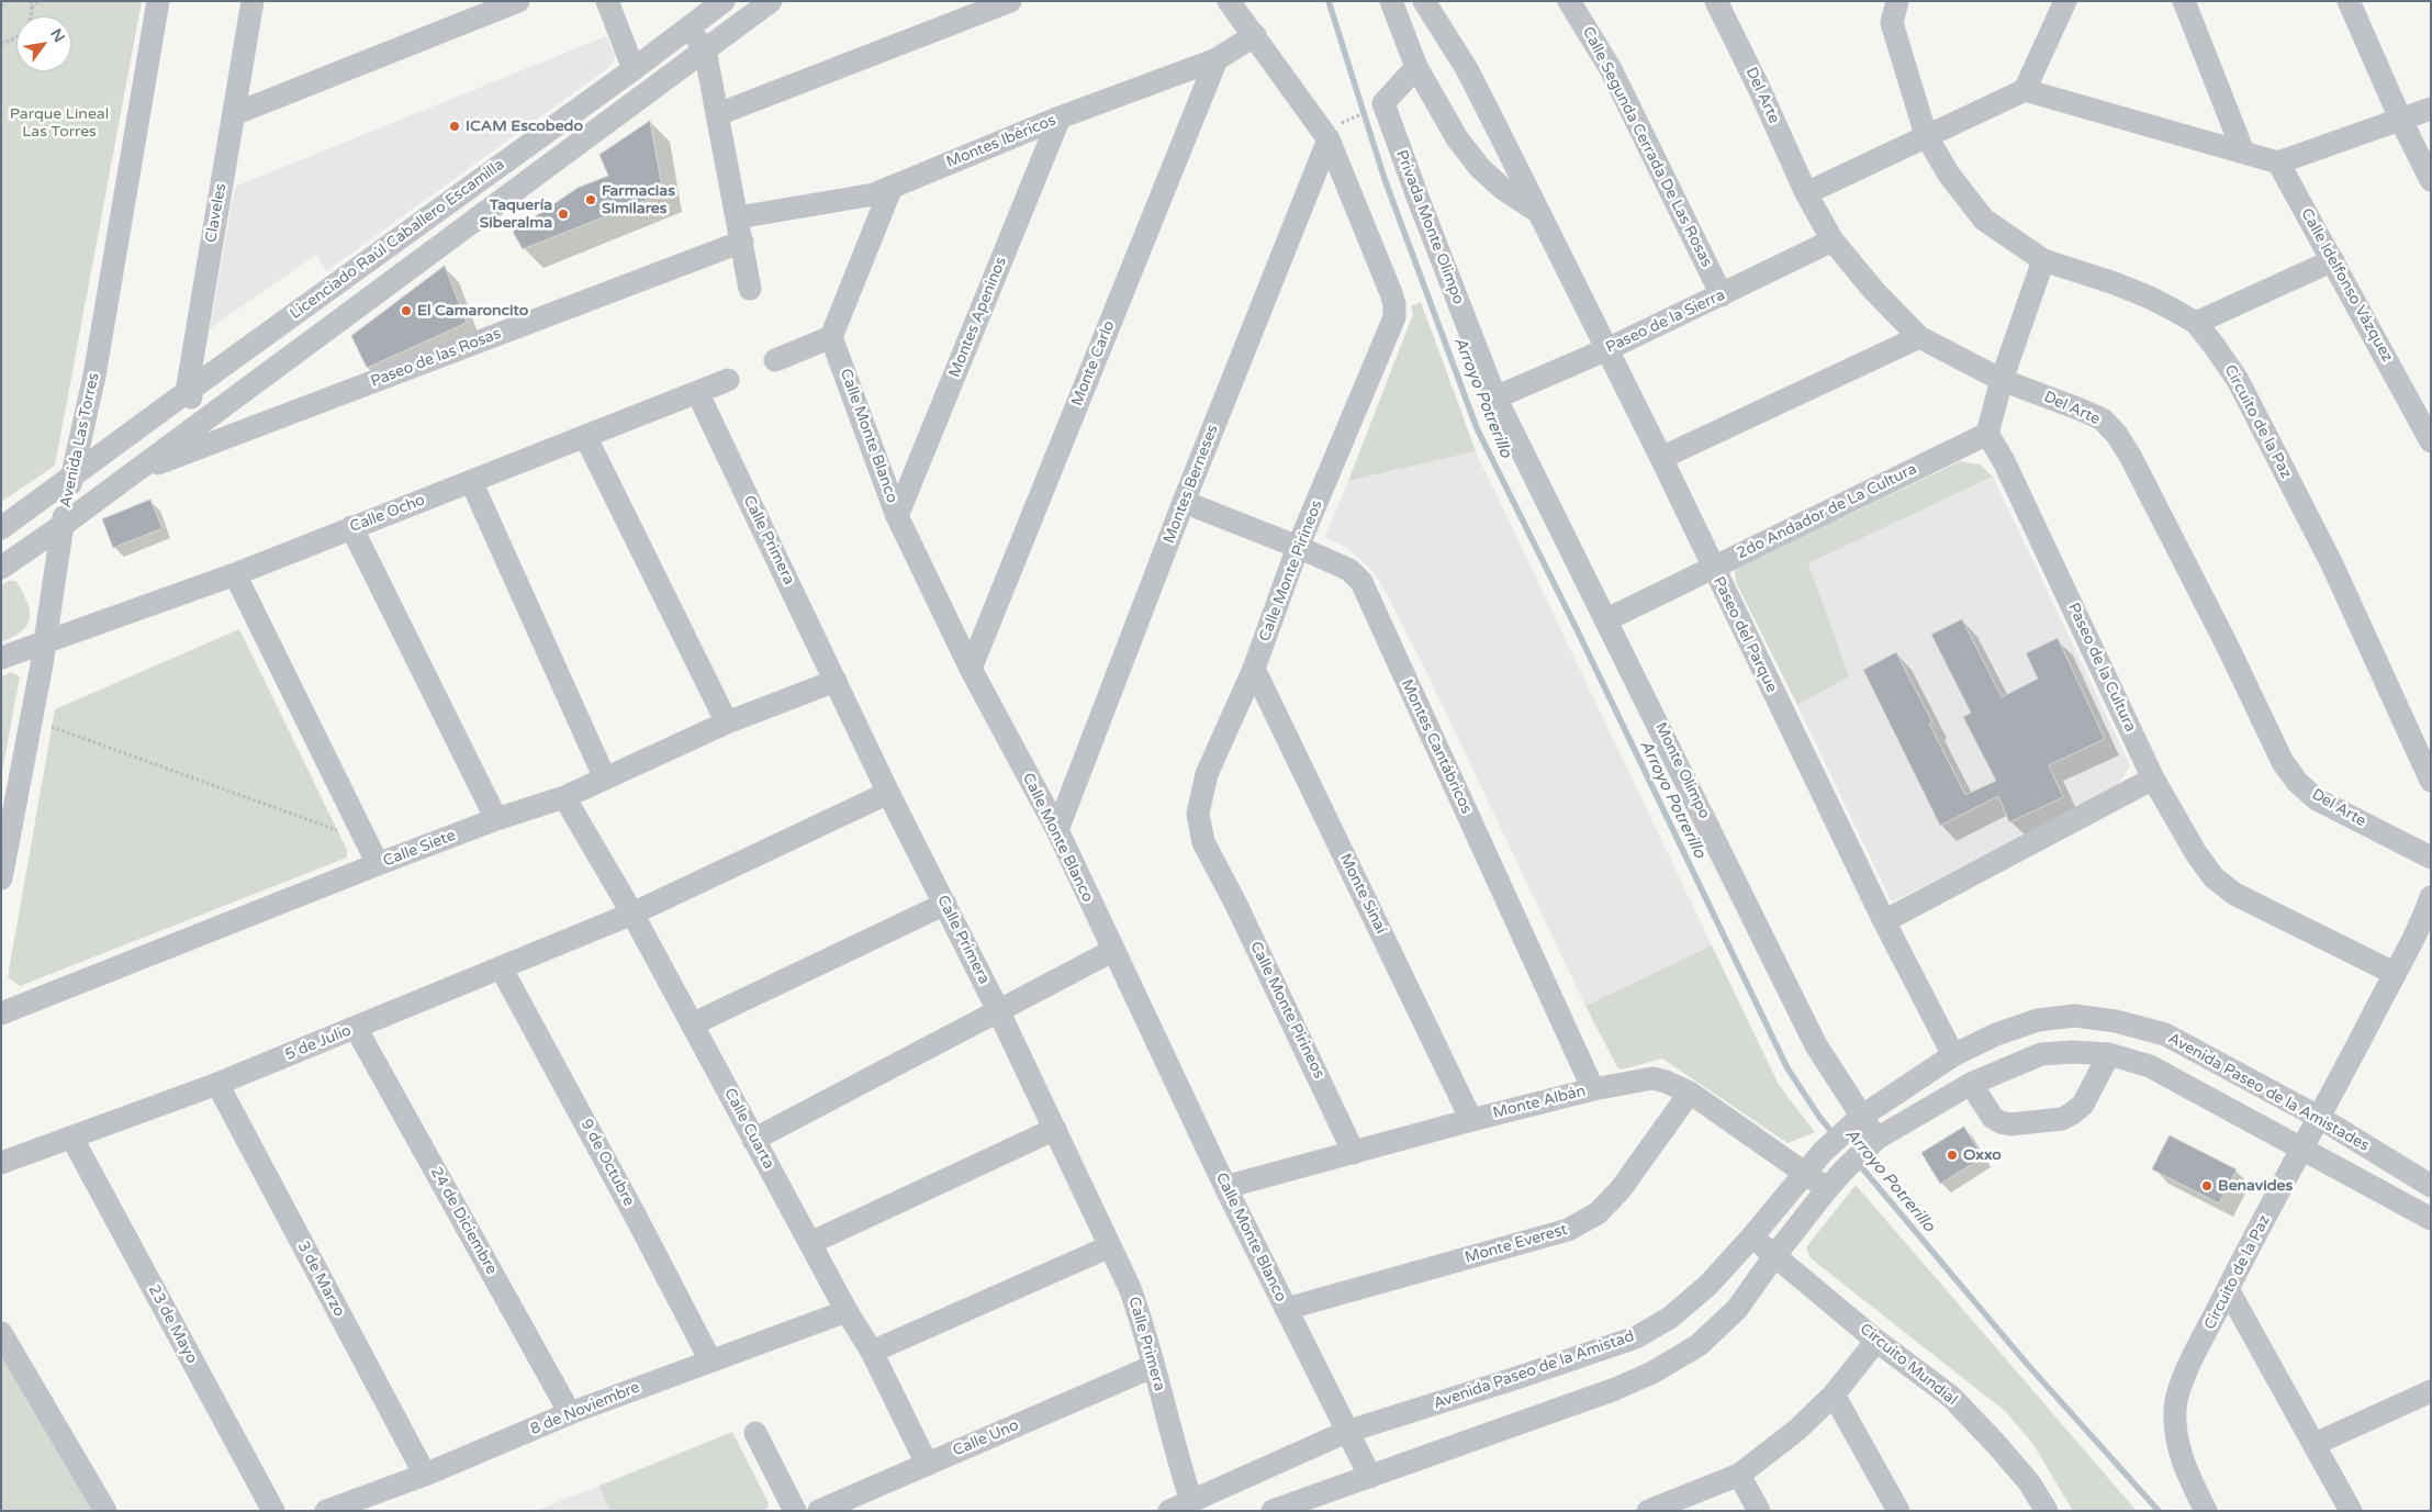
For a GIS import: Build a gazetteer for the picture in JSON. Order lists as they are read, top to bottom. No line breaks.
{"streets":{"street":["Del Arte","Montes Ibéricos","Calle Segunda Cerrada De Las Rosas","Claveles","Privada Monte Olimpo","Licenciado Raúl Caballero Escamilla","Calle Idelfonso Vázquez","Montes Apeninos","Paseo de la Sierra","Paseo de las Rosas","Monte Carlo","Circuito de la Paz","Calle Monte Blanco","Avenida Las Torres","Montes Berneses","2do Andador de La Cultura","Calle Ocho","Calle Primera","Calle Monte Pirineos","Paseo del Parque","Paseo de la Cultura","Montes Cantábricos","Monte Olimpo","Calle Siete","Monte Sinaí","5 de Julio","Avenida Paseo de la Amistades","Monte Albán","Calle Cuarta","9 de Octubre","24 de Diciembre","Monte Everest","3 de Marzo","23 de Mayo","Circuito Mundial","Avenida Paseo de la Amistad","8 de Noviembre","Calle Uno"]},"crossings":[["Del Arte","Paseo de la Sierra"],["Montes Ibéricos","Montes Apeninos"],["Montes Ibéricos","Monte Carlo"],["Montes Ibéricos","Calle Monte Pirineos"],["Calle Segunda Cerrada De Las Rosas","Paseo de la Sierra"],["Claveles","Licenciado Raúl Caballero Escamilla"],["Privada Monte Olimpo","Paseo de la Sierra"],["Privada Monte Olimpo","Paseo del Parque"],["Privada Monte Olimpo","Monte Olimpo"],["Licenciado Raúl Caballero Escamilla","Paseo de las Rosas"],["Licenciado Raúl Caballero Escamilla","Avenida Las Torres"],["Montes Apeninos","Calle Monte Blanco"],["Paseo de la Sierra","Paseo del Parque"],["Paseo de la Sierra","Monte Olimpo"],["Monte Carlo","Calle Monte Blanco"],["Circuito de la Paz","Paseo de la Cultura"],["Circuito de la Paz","Avenida Paseo de la Amistades"],["Calle Monte Blanco","Montes Berneses"],["Calle Monte Blanco","Monte Albán"],["Calle Monte Blanco","Monte Everest"],["Calle Monte Blanco","Avenida Paseo de la Amistad"],["Avenida Las Torres","Calle Ocho"],["Montes Berneses","Calle Monte Pirineos"],["Montes Berneses","Montes Cantábricos"],["2do Andador de La Cultura","Paseo del Parque"],["2do Andador de La Cultura","Paseo de la Cultura"],["2do Andador de La Cultura","Monte Olimpo"],["Calle Ocho","Calle Primera"],["Calle Primera","Calle Siete"],["Calle Primera","5 de Julio"],["Calle Primera","Avenida Paseo de la Amistad"],["Calle Primera","Calle Uno"],["Calle Monte Pirineos","Montes Cantábricos"],["Calle Monte Pirineos","Monte Sinaí"],["Calle Monte Pirineos","Monte Albán"],["Paseo del Parque","Avenida Paseo de la Amistades"],["Montes Cantábricos","Monte Albán"],["Monte Olimpo","Avenida Paseo de la Amistades"],["Monte Olimpo","Avenida Paseo de la Amistad"],["Calle Siete","Calle Cuarta"],["Monte Sinaí","Monte Albán"],["5 de Julio","Calle Cuarta"],["5 de Julio","9 de Octubre"],["5 de Julio","24 de Diciembre"],["5 de Julio","3 de Marzo"],["5 de Julio","23 de Mayo"],["Avenida Paseo de la Amistades","Avenida Paseo de la Amistad"],["Monte Albán","Monte Everest"],["Monte Albán","Avenida Paseo de la Amistad"],["Calle Cuarta","8 de Noviembre"],["Calle Cuarta","Calle Uno"],["9 de Octubre","8 de Noviembre"],["24 de Diciembre","8 de Noviembre"],["3 de Marzo","8 de Noviembre"],["Circuito Mundial","Avenida Paseo de la Amistad"]],"water":["Arroyo Potrerillo"],"parks":["Parque Lineal Las Torres"],"places":["ICAM Escobedo","Farmacias Similares","Taquería Siberalma","El Camaroncito","Oxxo","Benavides"],"north":"top right"}
